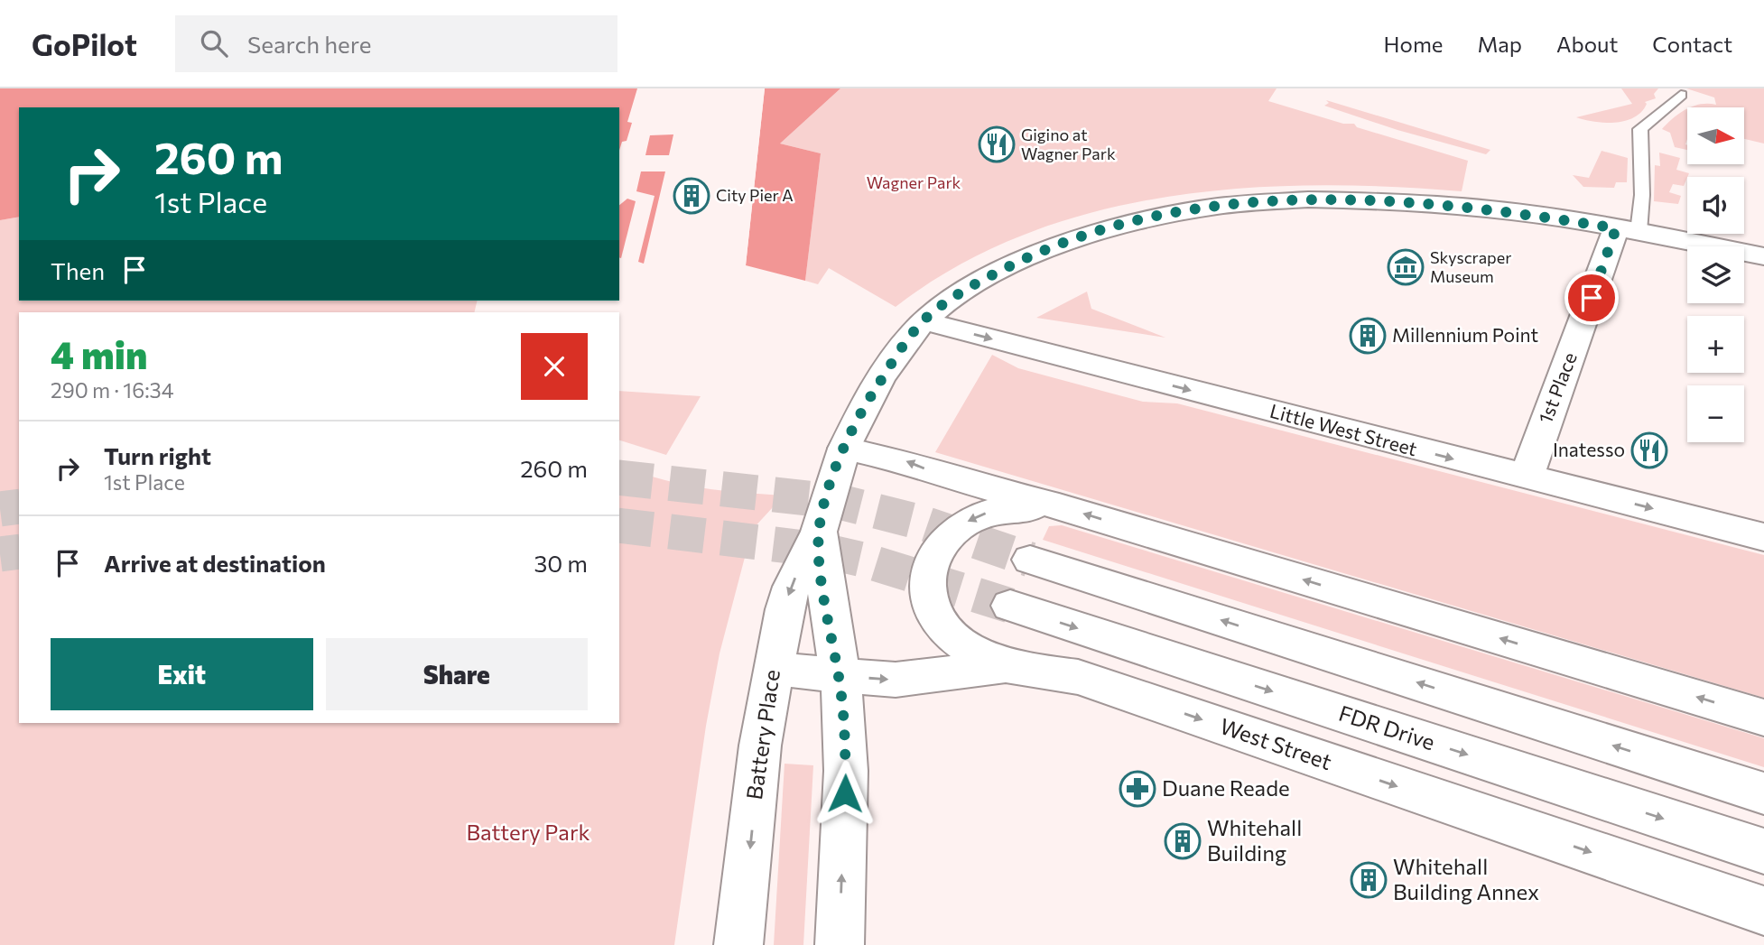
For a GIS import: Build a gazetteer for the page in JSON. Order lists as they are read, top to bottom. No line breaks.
{"streets":{"main road":["1st Place","Little West Street","FDR Drive","Battery Place","West Street"]},"crossings":[["1st Place","Little West Street"],["1st Place","Battery Place"],["Little West Street","Battery Place"],["Battery Place","West Street"]],"parks":["Wagner Park","Battery Park"],"places":{"restaurant":["Gigino at Wagner Park","Inatesso"],"building":["City Pier A","Millennium Point","Whitehall Building","Whitehall Building Annex"],"museum":["Skyscraper Museum"],"pharmacy":["Duane Reade"]},"north":"right","page":{"header":"GoPilot","search":"Search here","nav":["Home","Map","About","Contact"],"map_buttons":["+","−"],"turn":["260 m","1st Place"],"then":"Then","heading":["4 min","290 m · 16:34"],"list":[{"name":"Turn right","note":"1st Place","value":"260 m"},{"name":"Arrive at destination","value":"30 m"}],"buttons":["Exit","Share"]}}
